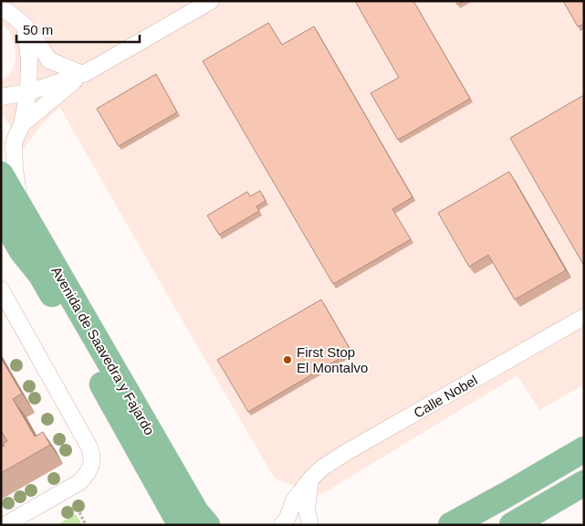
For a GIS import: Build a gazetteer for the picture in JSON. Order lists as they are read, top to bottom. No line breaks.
{"streets":{"highway":["Avenida de Saavedra y Fajardo"],"street":["Calle Nobel"]},"places":["First Stop El Montalvo"],"scale_bar":"50 m"}
